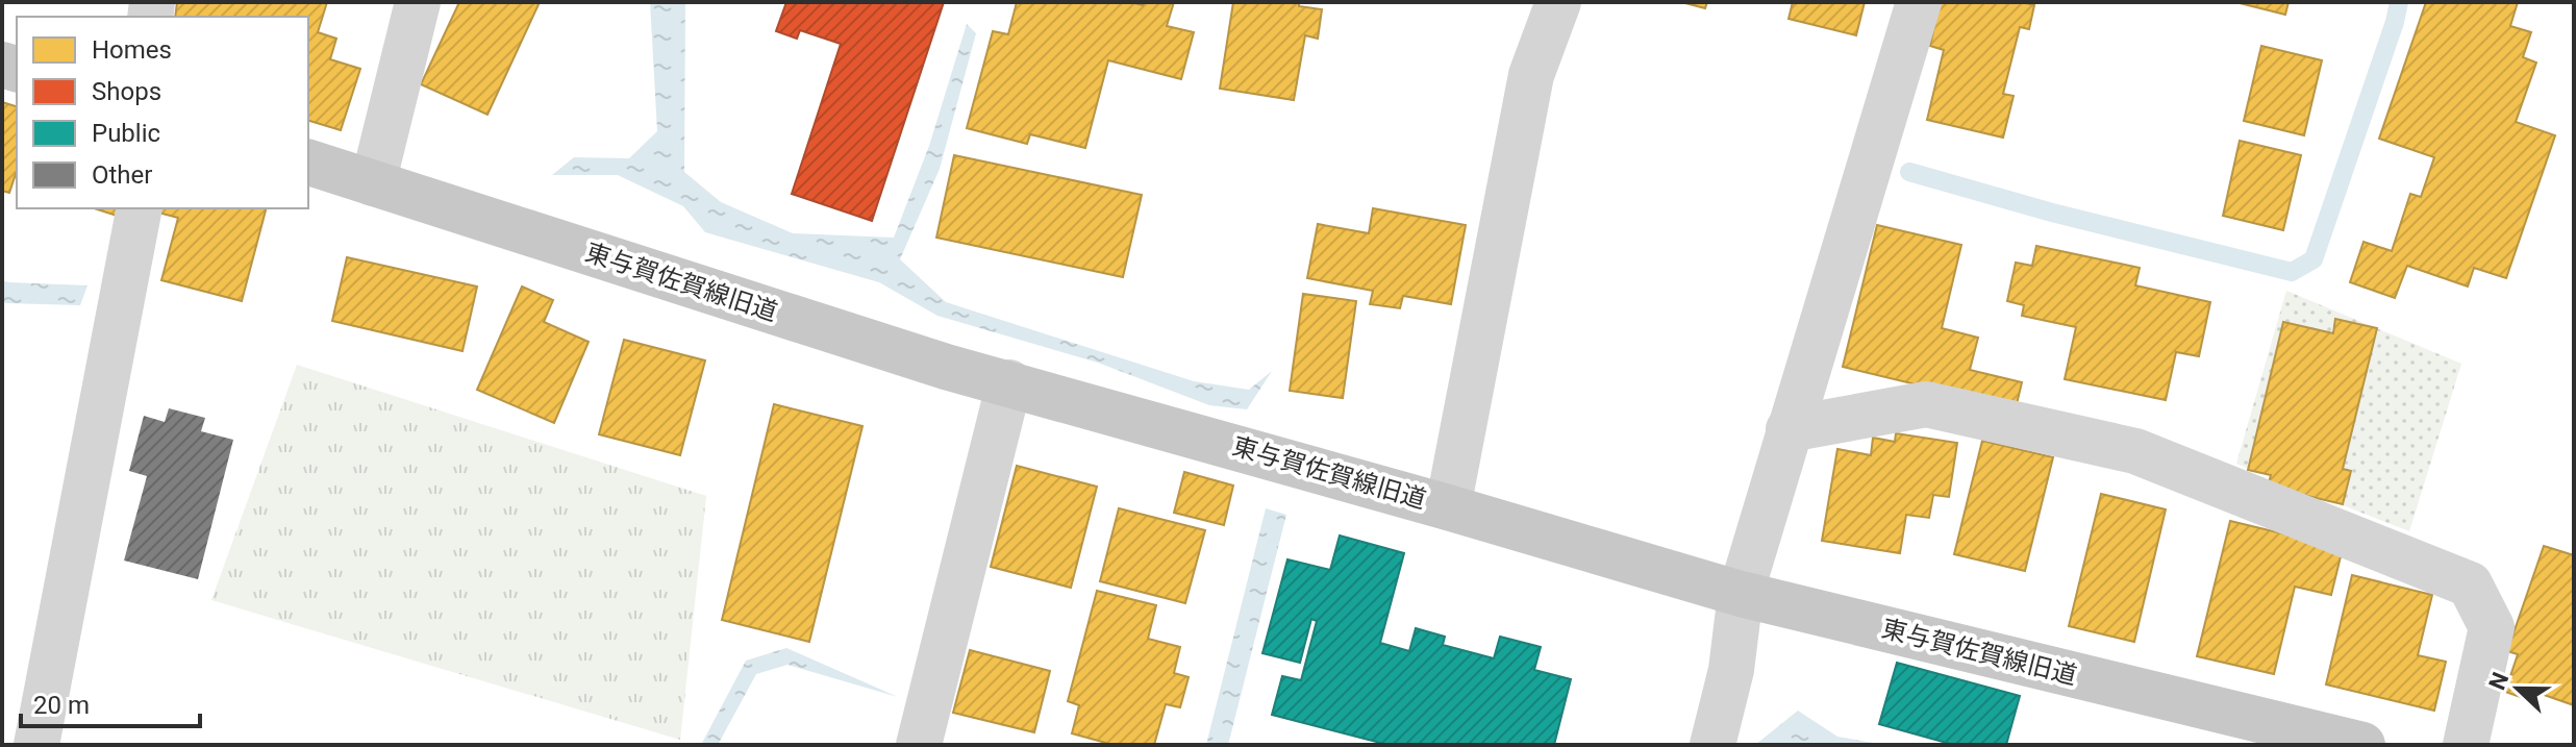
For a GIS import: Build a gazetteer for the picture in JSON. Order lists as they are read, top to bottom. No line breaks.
{"streets":{"main road":["東与賀佐賀線旧道"]},"legend":["Homes","Shops","Public","Other"],"scale_bar":"20 m","north":"left"}
